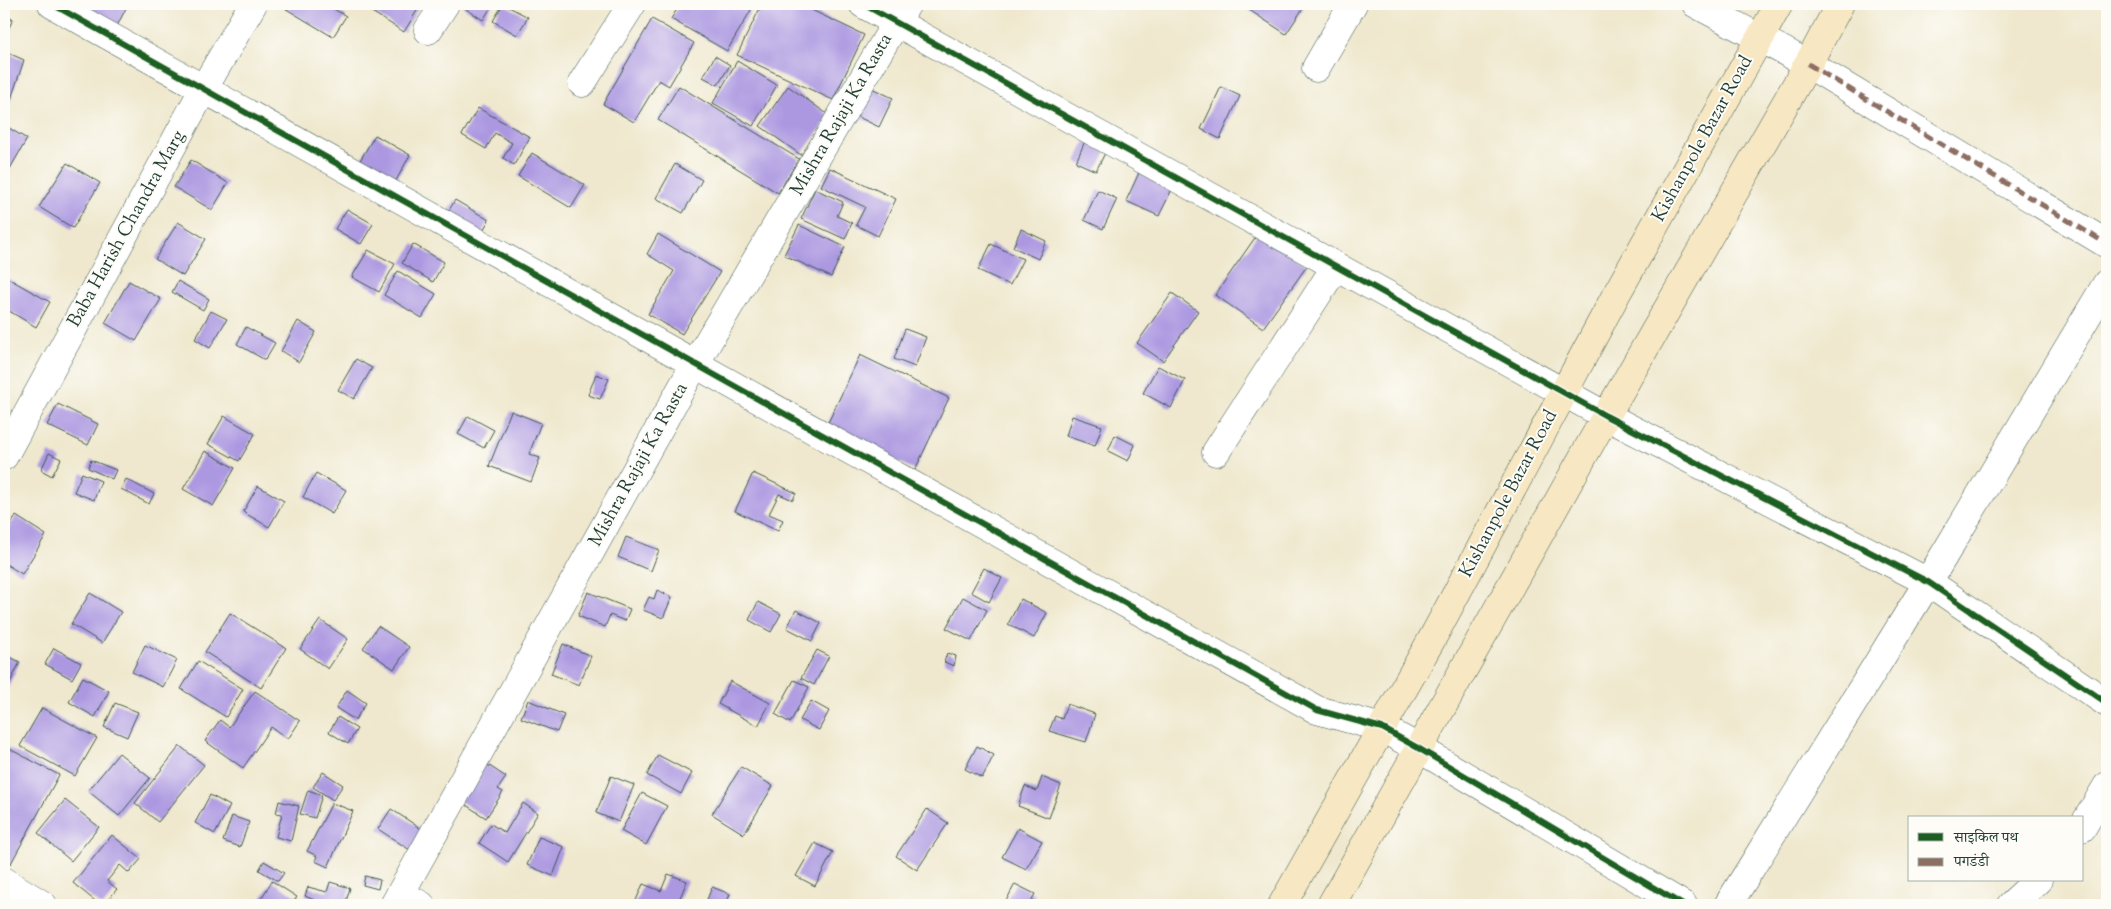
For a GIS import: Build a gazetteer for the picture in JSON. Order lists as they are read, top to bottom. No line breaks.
{"streets":{"street":["Mishra Rajaji Ka Rasta","Kishanpole Bazar Road","Baba Harish Chandra Marg"]},"legend":["साइकिल पथ","पगडंडी"]}
